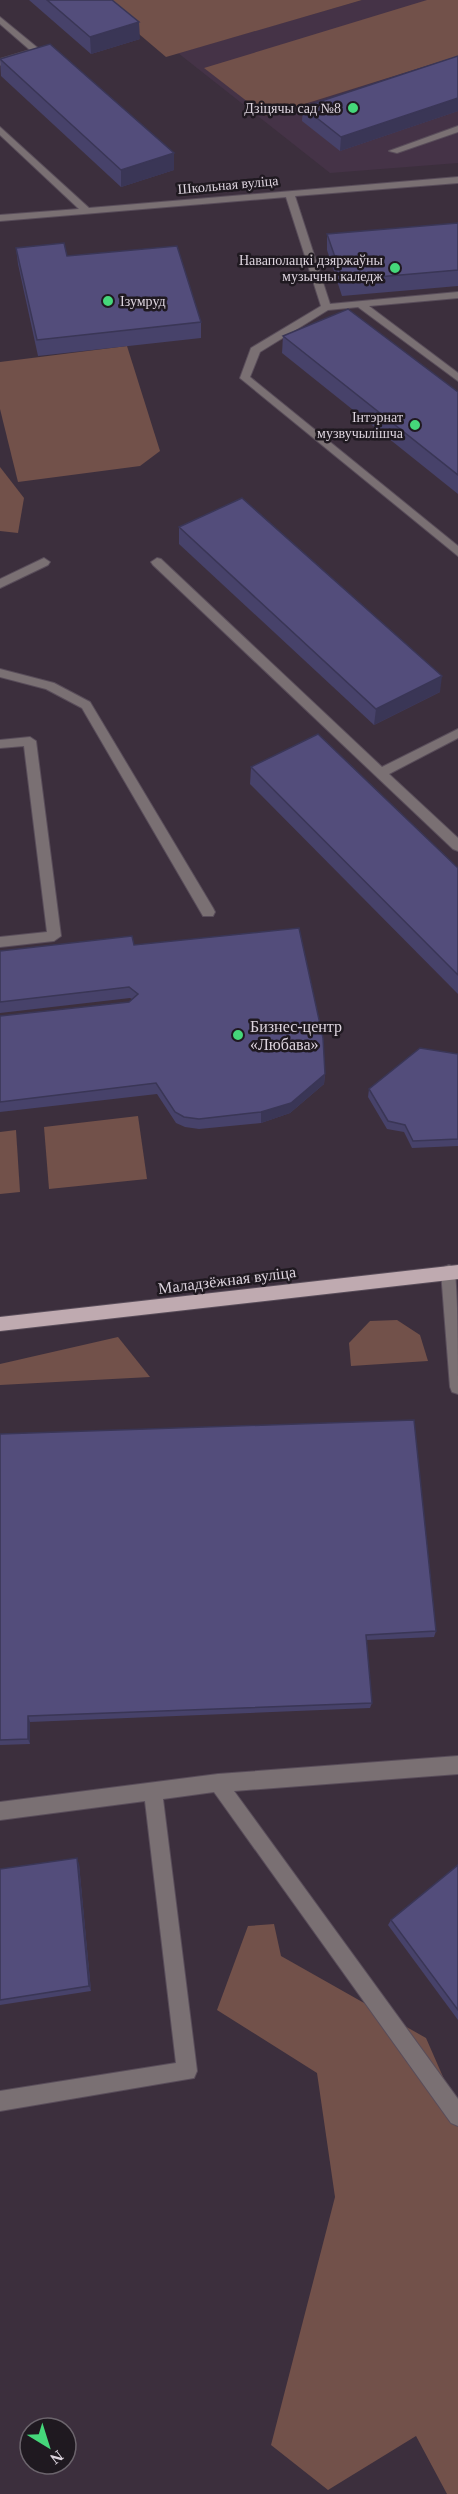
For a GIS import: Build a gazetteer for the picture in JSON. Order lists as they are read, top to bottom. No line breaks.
{"streets":{"main road":["Маладзёжная вуліца"],"street":["Школьная вуліца"]},"places":["Дзіцячы сад №8","Наваполацкі дзяржаўны музычны каледж","Ізумруд","Інтэрнат музвучылішча","Бизнес-центр «Любава»"],"north":"bottom right"}
